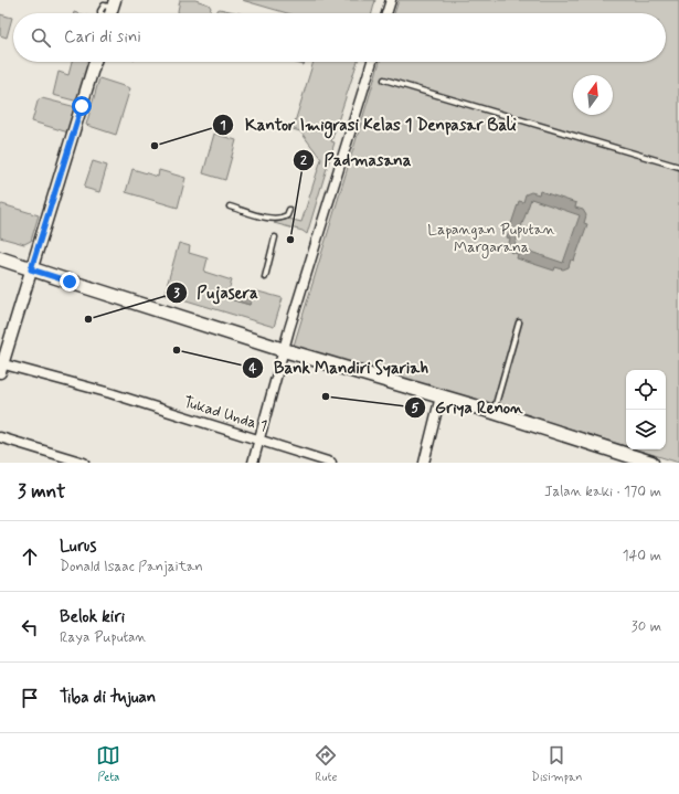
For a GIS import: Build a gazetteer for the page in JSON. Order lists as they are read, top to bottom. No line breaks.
{"streets":{"street":["Tukad Unda 1"]},"parks":["Lapangan Puputan Margarana"],"places":["Kantor Imigrasi Kelas 1 Denpasar Bali","Padmasana","Pujasera","Bank Mandiri Syariah","Griya Renon"],"north":"top","page":{"search":"Cari di sini","heading":["3 mnt","Jalan kaki · 170 m"],"list":[["Lurus","Donald Isaac Panjaitan","140 m"],["Belok kiri","Raya Puputan","30 m"],"Tiba di tujuan"],"nav":["Peta","Rute","Disimpan"]}}
